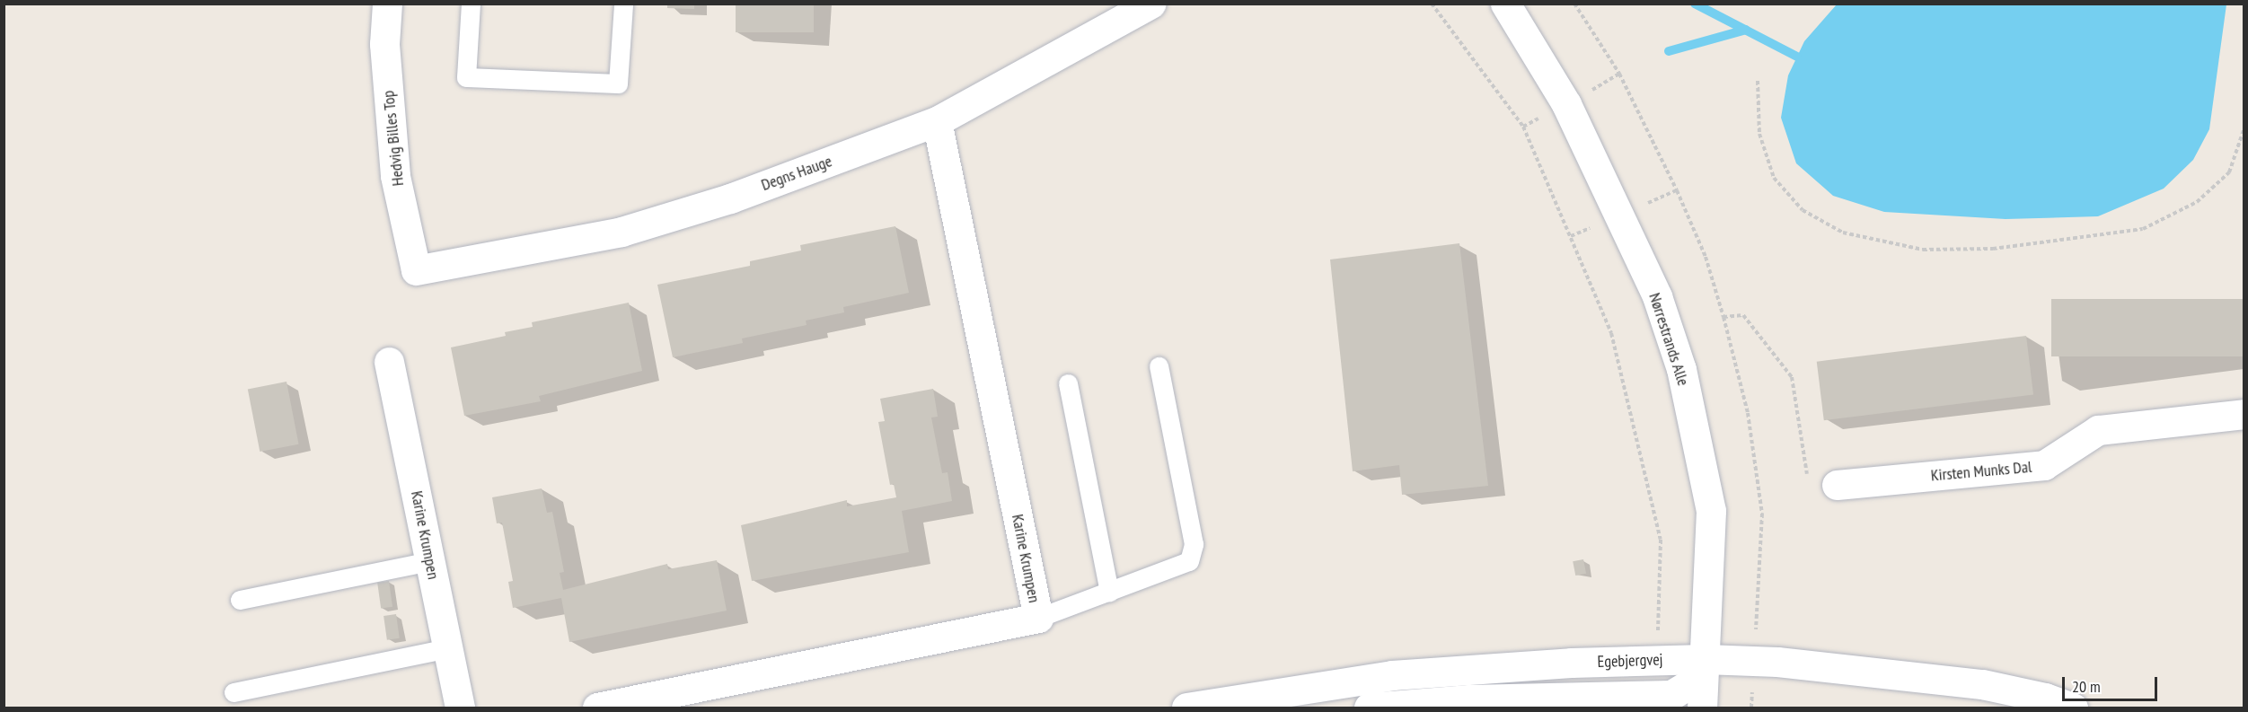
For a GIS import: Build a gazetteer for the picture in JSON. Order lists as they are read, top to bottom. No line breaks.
{"streets":{"street":["Hedvig Billes Top","Degns Hauge","Nørrestrands Alle","Kirsten Munks Dal","Karine Krumpen","Egebjergvej"]},"crossings":[["Hedvig Billes Top","Degns Hauge"],["Degns Hauge","Karine Krumpen"],["Nørrestrands Alle","Egebjergvej"]],"scale_bar":"20 m"}
